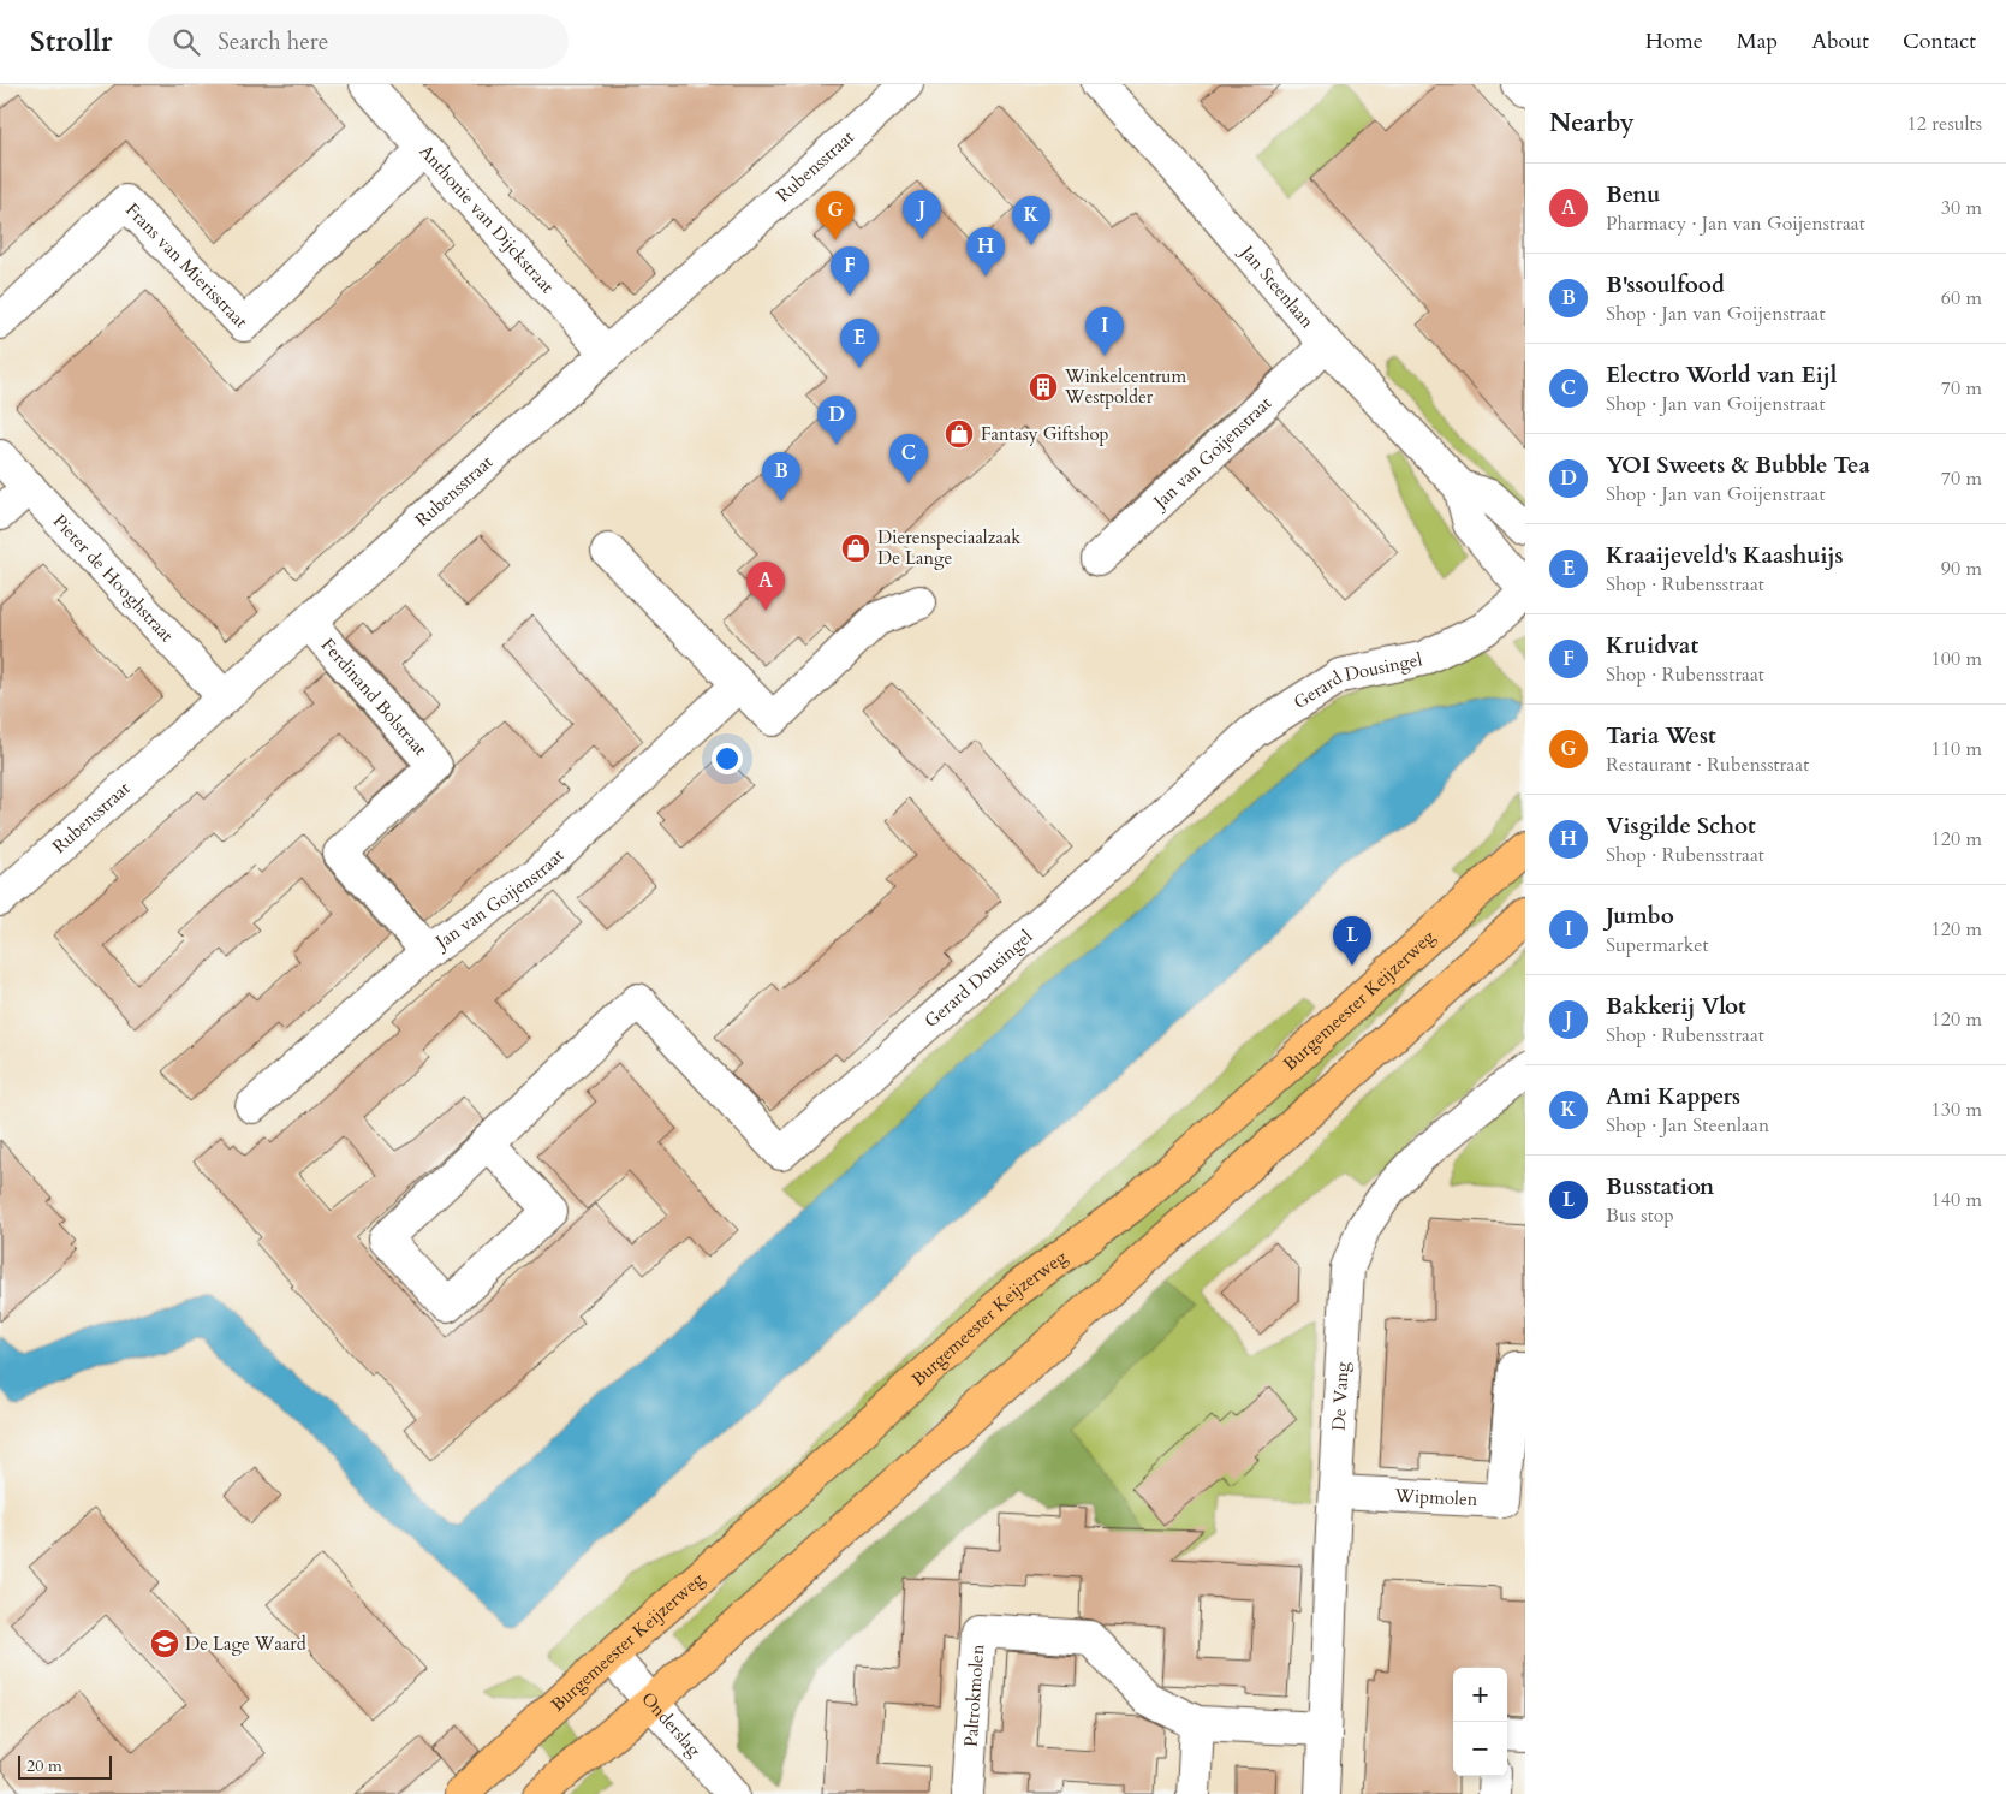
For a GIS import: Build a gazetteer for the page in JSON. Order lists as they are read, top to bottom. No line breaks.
{"streets":{"main road":["Burgemeester Keijzerweg"],"street":["Rubensstraat","Anthonie van Dijckstraat","Frans van Mierisstraat","Jan Steenlaan","Jan van Goijenstraat","Pieter de Hooghstraat","Gerard Dousingel","Ferdinand Bolstraat","De Vang","Wipmolen","Paltrokmolen","Onderslag"]},"crossings":[["Rubensstraat","Anthonie van Dijckstraat"],["Rubensstraat","Pieter de Hooghstraat"],["Rubensstraat","Ferdinand Bolstraat"],["Anthonie van Dijckstraat","Frans van Mierisstraat"],["Jan Steenlaan","Jan van Goijenstraat"],["Jan Steenlaan","Gerard Dousingel"],["Jan van Goijenstraat","Ferdinand Bolstraat"],["Burgemeester Keijzerweg","Onderslag"],["De Vang","Wipmolen"],["De Vang","Paltrokmolen"]],"places":{"building":["Winkelcentrum Westpolder"],"shop":["Fantasy Giftshop","Dierenspeciaalzaak De Lange"],"school or university":["De Lage Waard"]},"scale_bar":"20 m","page":{"header":"Strollr","search":"Search here","nav":["Home","Map","About","Contact"],"heading":["Nearby","12 results"],"list":[{"mark":"A","name":"Benu","note":"Pharmacy · Jan van Goijenstraat","value":"30 m"},{"mark":"B","name":"B'ssoulfood","note":"Shop · Jan van Goijenstraat","value":"60 m"},{"mark":"C","name":"Electro World van Eijl","note":"Shop · Jan van Goijenstraat","value":"70 m"},{"mark":"D","name":"YOI Sweets & Bubble Tea","note":"Shop · Jan van Goijenstraat","value":"70 m"},{"mark":"E","name":"Kraaijeveld's Kaashuijs","note":"Shop · Rubensstraat","value":"90 m"},{"mark":"F","name":"Kruidvat","note":"Shop · Rubensstraat","value":"100 m"},{"mark":"G","name":"Taria West","note":"Restaurant · Rubensstraat","value":"110 m"},{"mark":"H","name":"Visgilde Schot","note":"Shop · Rubensstraat","value":"120 m"},{"mark":"I","name":"Jumbo","note":"Supermarket","value":"120 m"},{"mark":"J","name":"Bakkerij Vlot","note":"Shop · Rubensstraat","value":"120 m"},{"mark":"K","name":"Ami Kappers","note":"Shop · Jan Steenlaan","value":"130 m"},{"mark":"L","name":"Busstation","note":"Bus stop","value":"140 m"}],"pins":["J","G","K","H","F","I","E","D","C","B","A","L"],"map_buttons":["+","−"],"scale":"20 m"}}
